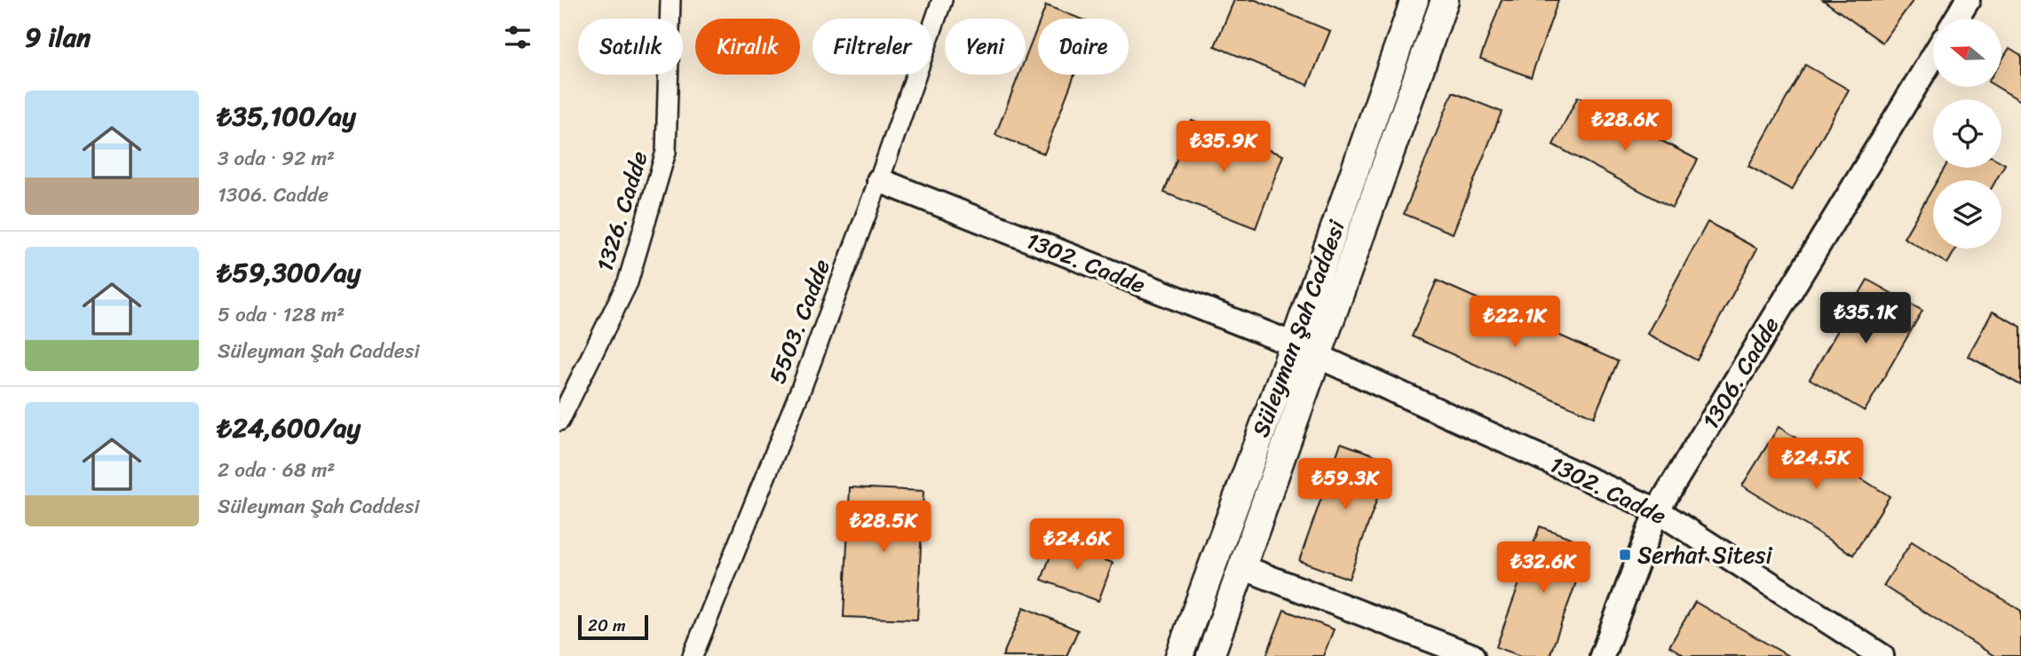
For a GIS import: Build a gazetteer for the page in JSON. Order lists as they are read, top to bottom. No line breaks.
{"streets":{"main road":["Süleyman Şah Caddesi"],"street":["1326. Cadde","1302. Cadde","5503. Cadde","1306. Cadde"]},"crossings":[["1302. Cadde","5503. Cadde"],["1302. Cadde","Süleyman Şah Caddesi"],["1302. Cadde","1306. Cadde"]],"places":{"transit":["Serhat Sitesi"]},"scale_bar":"20 m","north":"left","page":{"heading":"9 ilan","chip":["Satılık","Kiralık","Filtreler","Yeni","Daire"],"list":[{"name":"₺35,100/ay","note":"3 oda · 92 m² · 1306. Cadde"},{"name":"₺59,300/ay","note":"5 oda · 128 m² · Süleyman Şah Caddesi"},{"name":"₺24,600/ay","note":"2 oda · 68 m² · Süleyman Şah Caddesi"}],"price":["₺28.6K","₺35.9K","₺35.1K","₺22.1K","₺24.5K","₺59.3K","₺28.5K","₺24.6K","₺32.6K"],"scale":"20 m"}}
